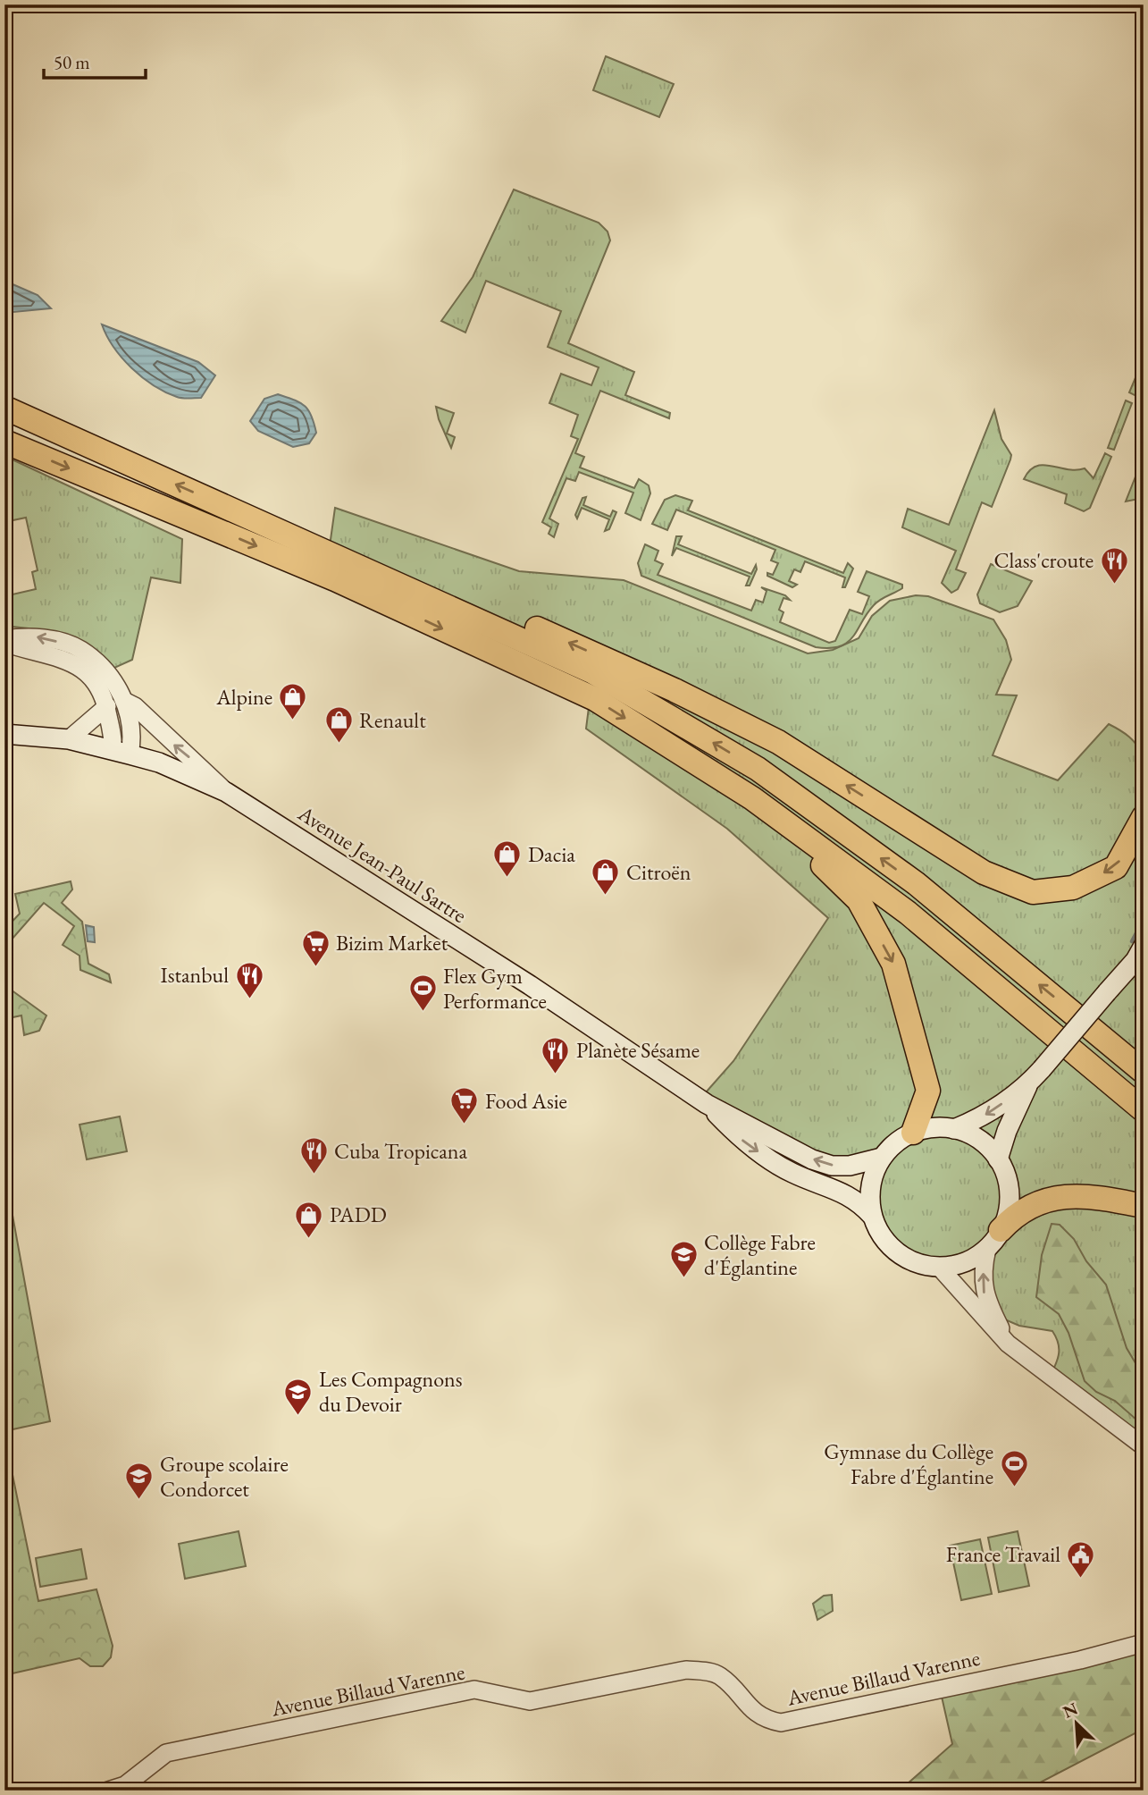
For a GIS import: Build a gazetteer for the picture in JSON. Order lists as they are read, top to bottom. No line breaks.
{"streets":{"main road":["Avenue Jean-Paul Sartre"],"street":["Avenue Billaud Varenne"]},"places":{"restaurant":["Class'croute","Istanbul","Planète Sésame","Cuba Tropicana"],"shop":["Alpine","Renault","Dacia","Citroën","PADD"],"supermarket":["Bizim Market","Food Asie"],"sports":["Flex Gym Performance","Gymnase du Collège Fabre d'Églantine"],"school or university":["Collège Fabre d'Églantine","Les Compagnons du Devoir","Groupe scolaire Condorcet"],"public building":["France Travail"]},"scale_bar":"50 m","north":"top left"}
